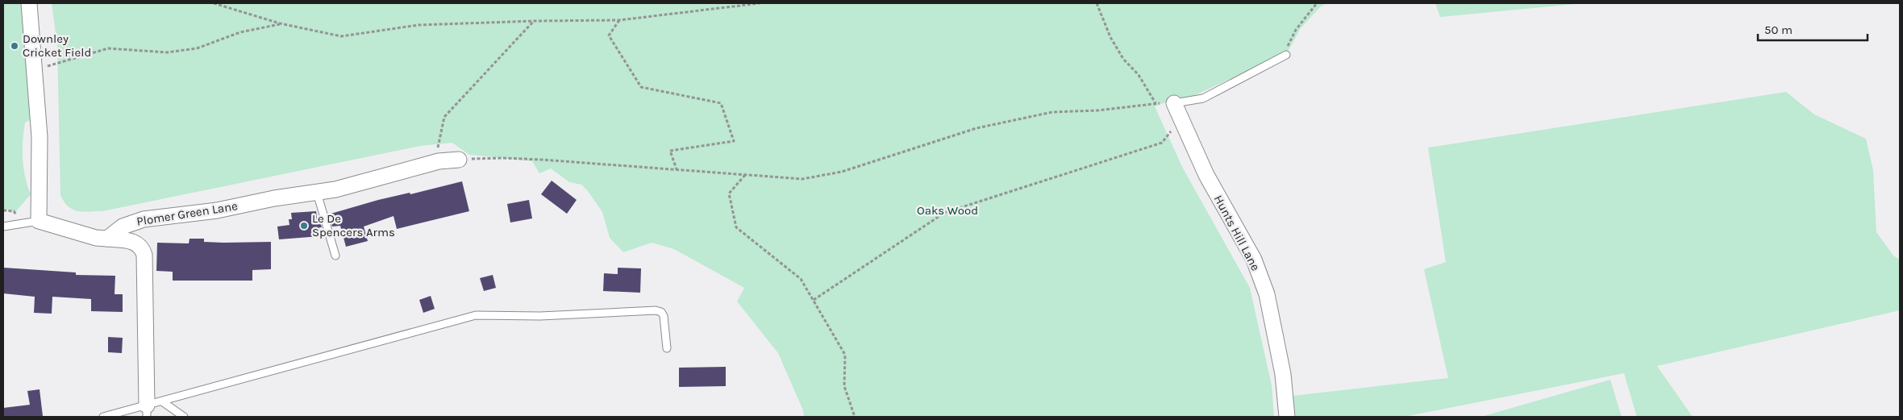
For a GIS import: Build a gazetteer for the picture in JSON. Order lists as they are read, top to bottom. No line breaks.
{"streets":{"street":["Plomer Green Lane","Hunts Hill Lane"]},"parks":["Oaks Wood"],"places":["Downley Cricket Field","Le De Spencers Arms"],"scale_bar":"50 m"}
